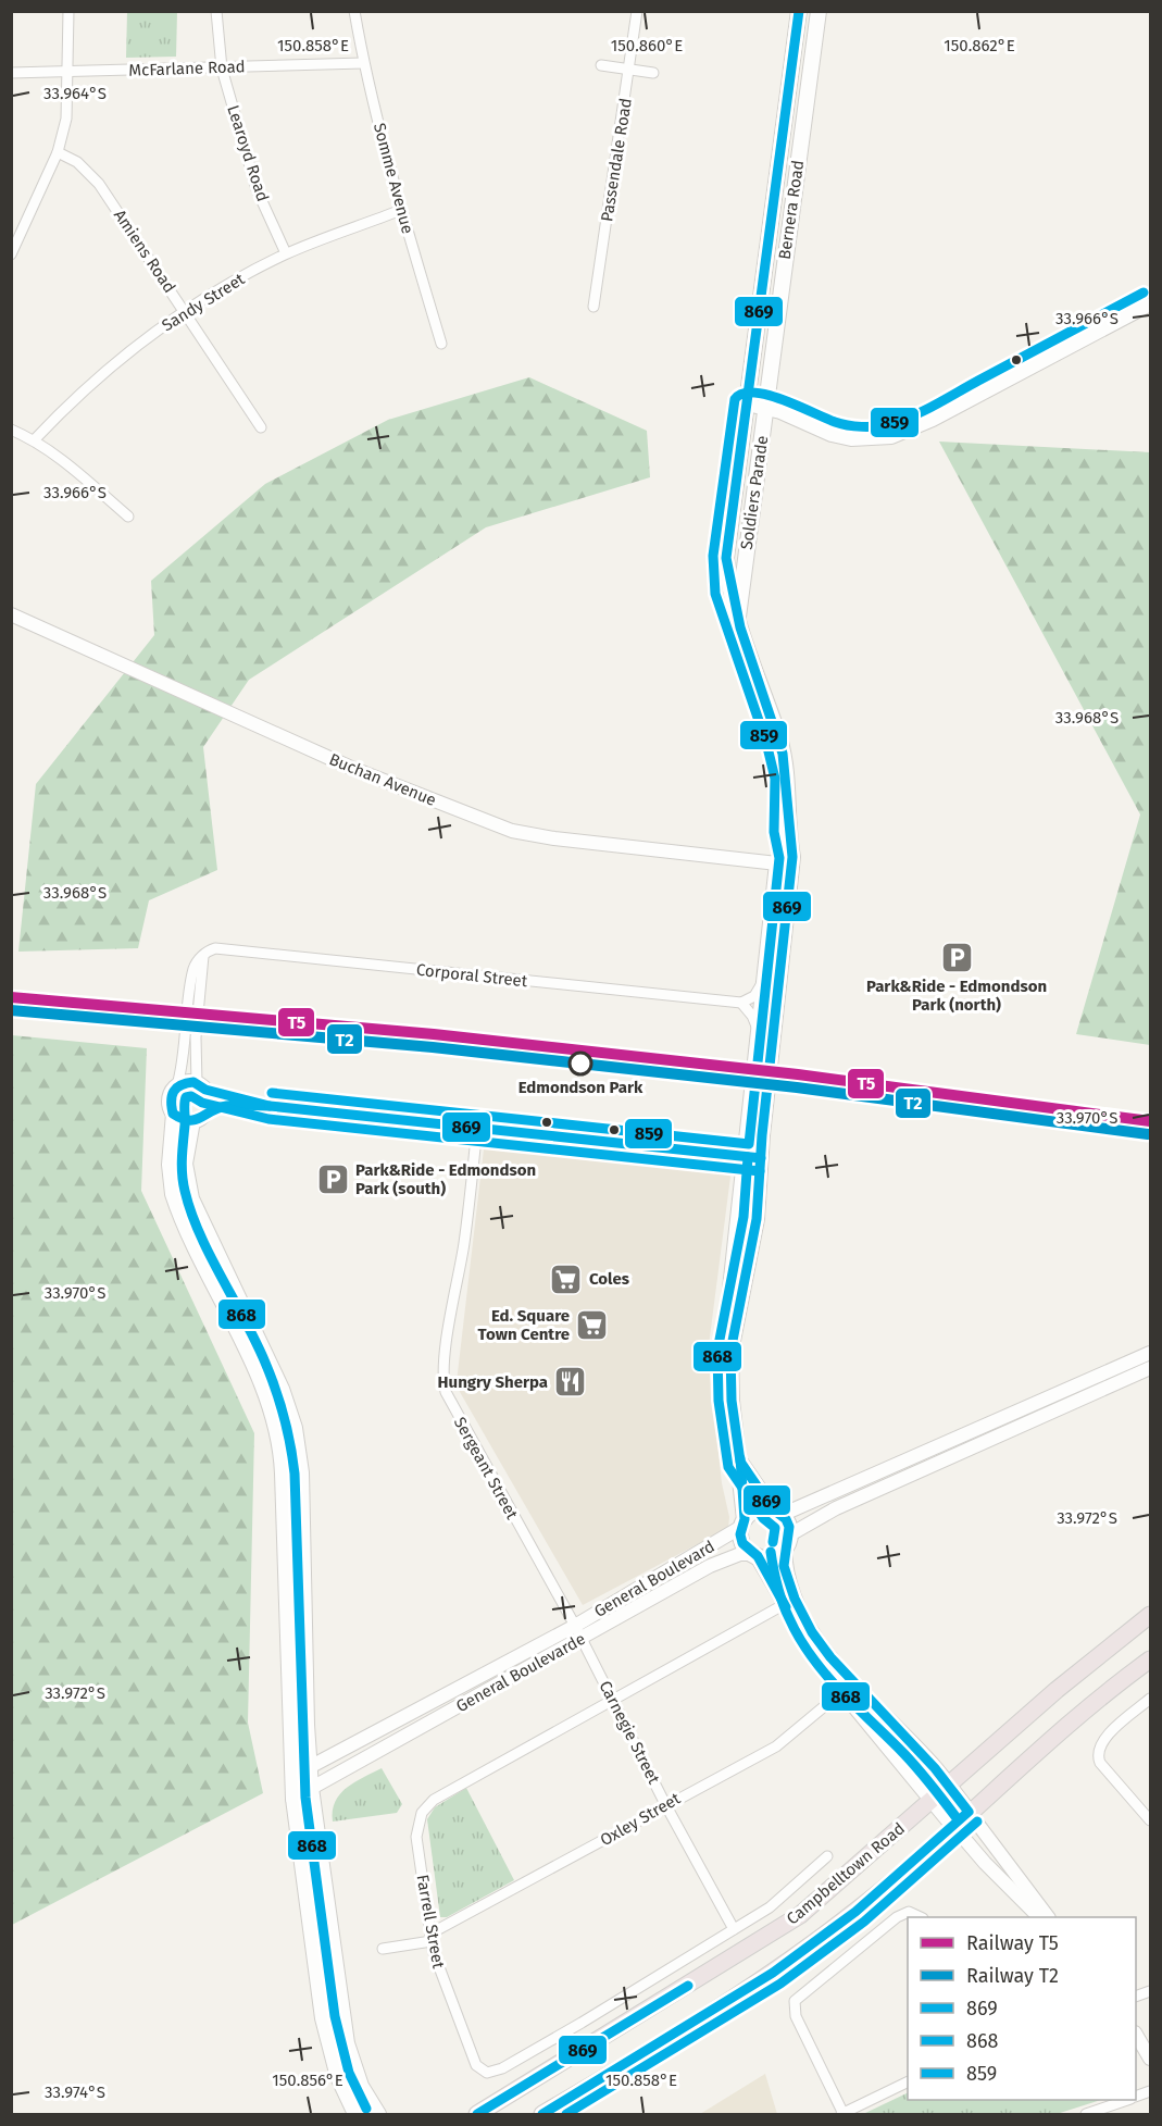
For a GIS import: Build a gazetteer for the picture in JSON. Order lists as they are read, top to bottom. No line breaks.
{"streets":{"main road":["Bernera Road","Soldiers Parade","Campbelltown Road"],"street":["McFarlane Road","Learoyd Road","Passendale Road","Somme Avenue","Amiens Road","Sandy Street","Buchan Avenue","Corporal Street","Sergeant Street","General Boulevard","General Boulevarde","Carnegie Street","Oxley Street","Farrell Street"]},"crossings":[["McFarlane Road","Learoyd Road"],["McFarlane Road","Somme Avenue"],["Learoyd Road","Sandy Street"],["Somme Avenue","Sandy Street"],["Bernera Road","Soldiers Parade"],["Amiens Road","Sandy Street"],["Soldiers Parade","Buchan Avenue"],["Soldiers Parade","General Boulevard"],["Soldiers Parade","General Boulevarde"],["Sergeant Street","General Boulevard"],["Sergeant Street","General Boulevarde"],["Sergeant Street","Carnegie Street"],["General Boulevard","General Boulevarde"],["General Boulevarde","Carnegie Street"],["Carnegie Street","Oxley Street"],["Carnegie Street","Farrell Street"],["Oxley Street","Farrell Street"]],"places":{"parking":["Park&Ride - Edmondson Park (north)","Park&Ride - Edmondson Park (south)"],"other":["Edmondson Park"],"supermarket":["Coles","Ed. Square Town Centre"],"restaurant":["Hungry Sherpa"]},"lines":["transit line 869","transit line 859","rail line T5","rail line T2","transit line 868"],"legend":["Railway T5","Railway T2","869","868","859"],"coordinates":["150.862°E","150.858°E","150.860°E","33.964°S","33.966°S","33.968°S","33.970°S","33.972°S","150.856°E","33.974°S"]}
